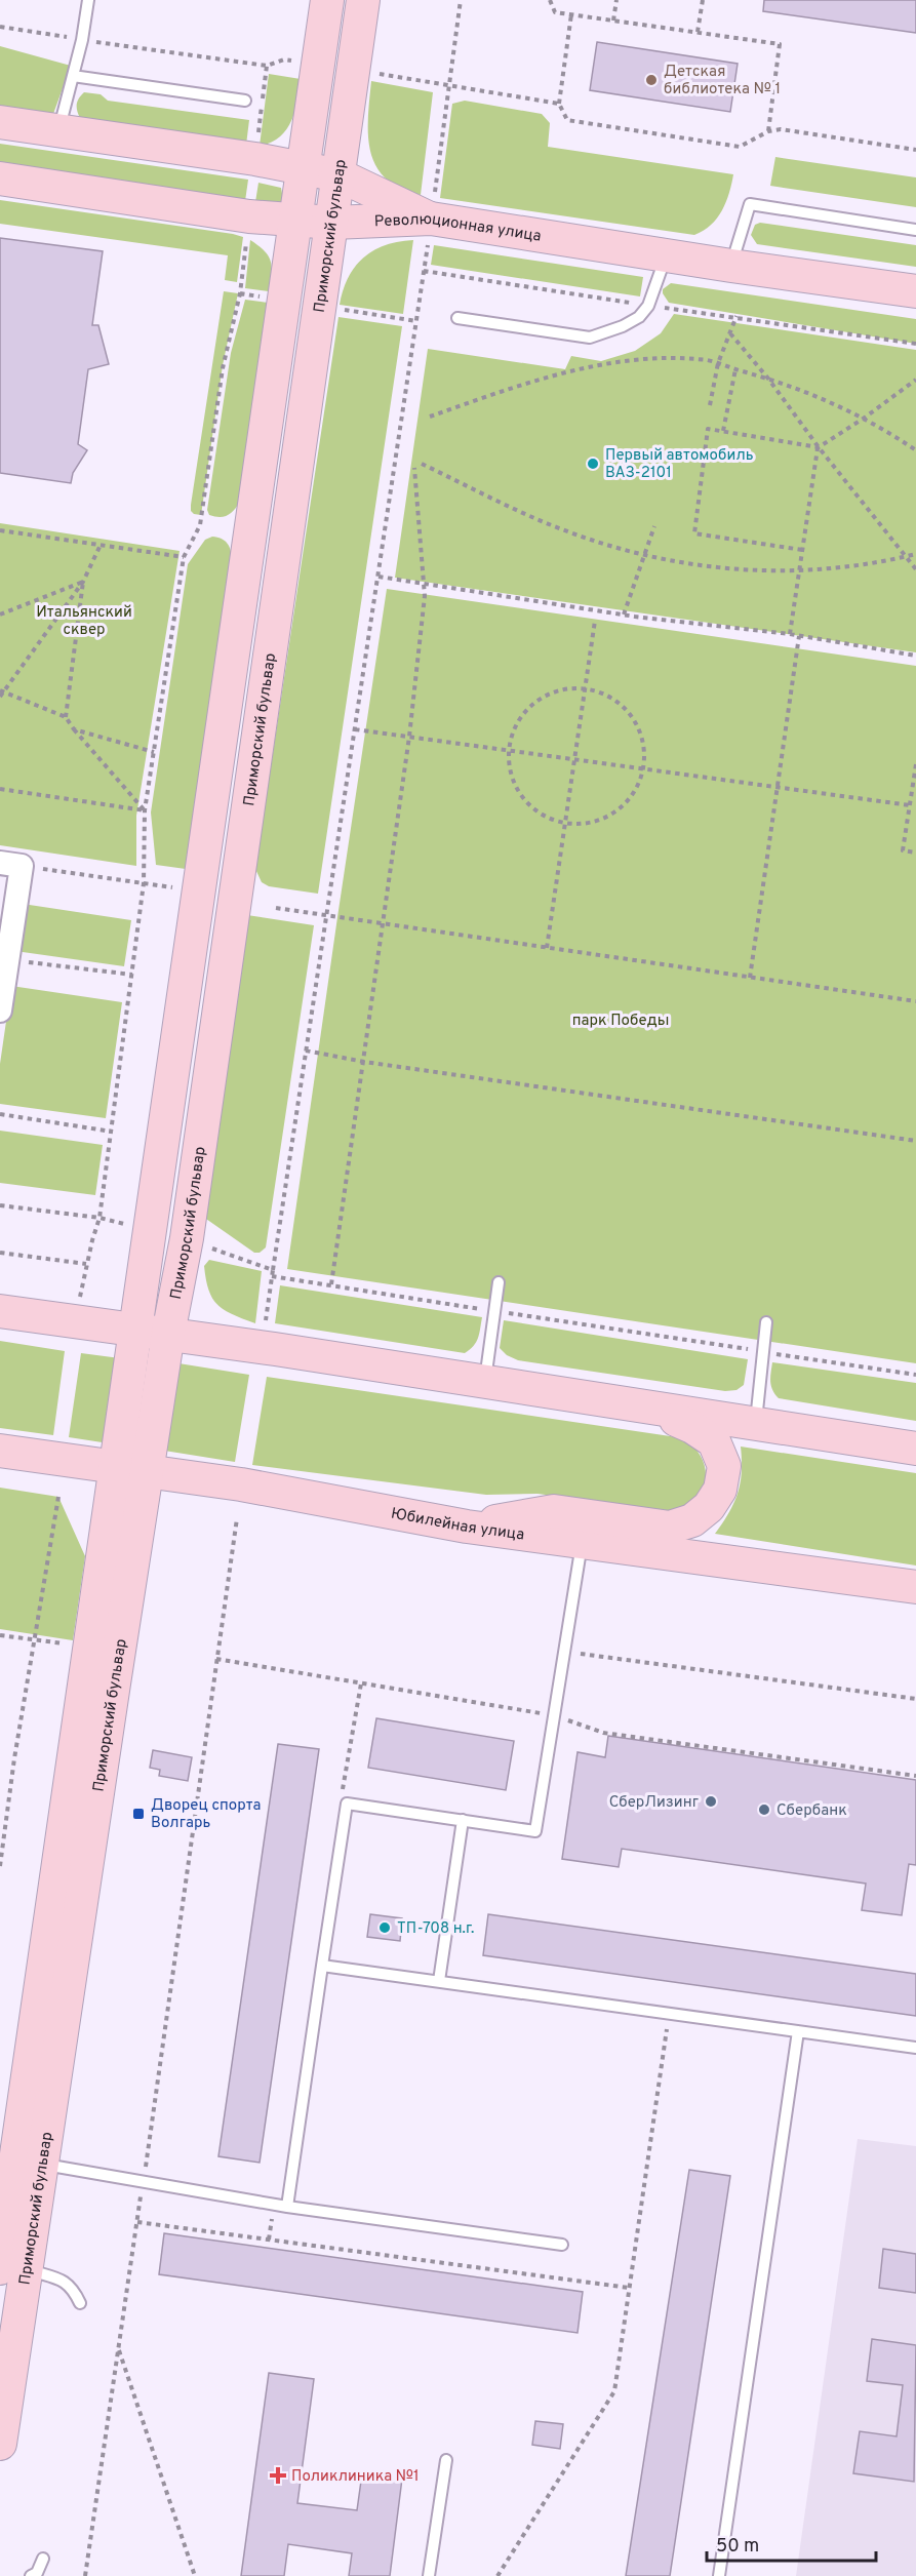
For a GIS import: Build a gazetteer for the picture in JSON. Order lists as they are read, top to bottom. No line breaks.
{"streets":{"main road":["Революционная улица","Приморский бульвар","Юбилейная улица"]},"crossings":[["Революционная улица","Приморский бульвар"],["Приморский бульвар","Юбилейная улица"]],"parks":["Итальянский сквер","парк Победы"],"places":{"other":["Детская библиотека № 1","Первый автомобиль ВАЗ-2101","СберЛизинг","Сбербанк","ТП-708 н.г."],"transit":["Дворец спорта Волгарь"],"health":["Поликлиника №1"]},"scale_bar":"50 m"}
